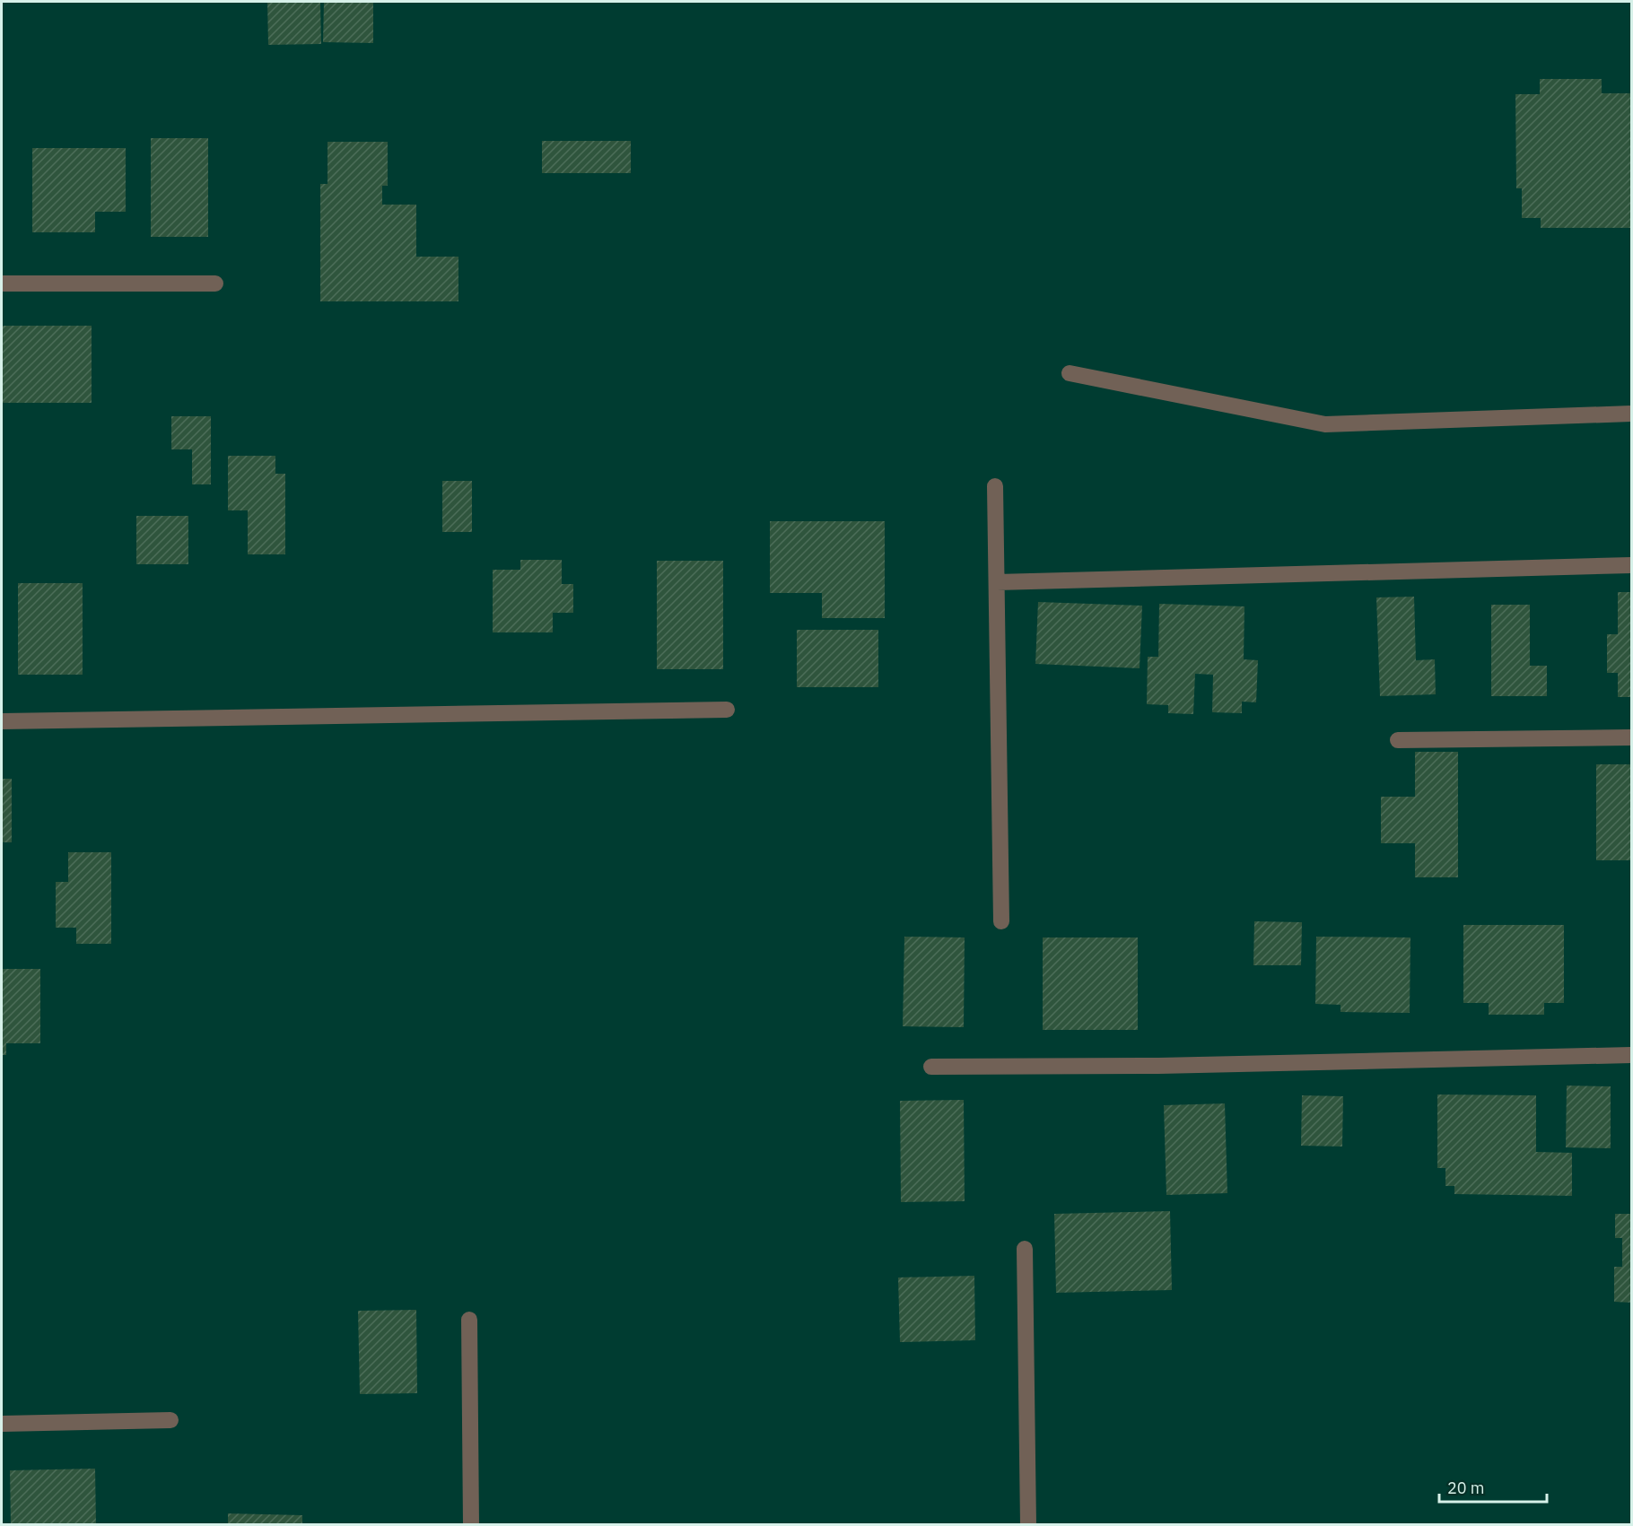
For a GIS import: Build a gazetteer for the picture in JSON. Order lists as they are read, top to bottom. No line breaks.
{"scale_bar":"20 m"}
